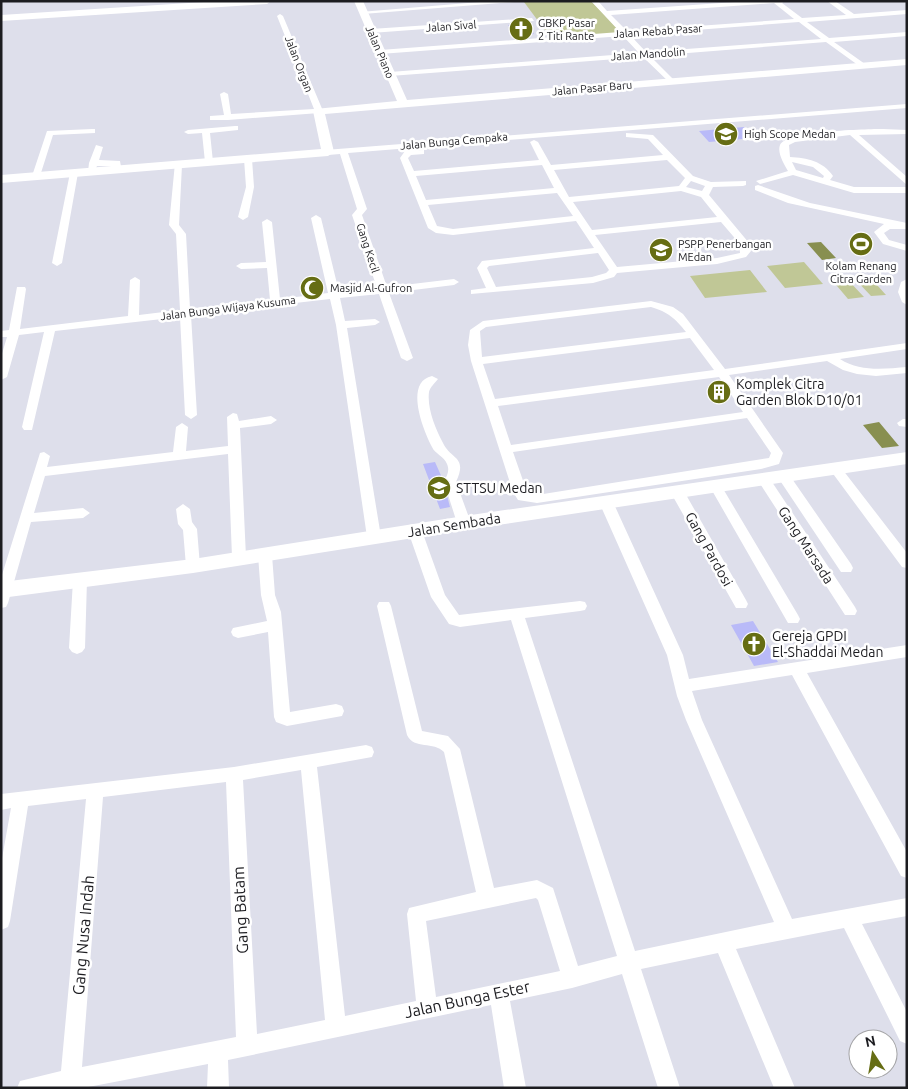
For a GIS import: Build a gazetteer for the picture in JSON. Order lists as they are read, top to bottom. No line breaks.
{"streets":{"street":["Jalan Sival","Jalan Rebab Pasar","Jalan Piano","Jalan Mandolin","Jalan Organ","Jalan Pasar Baru","Jalan Bunga Cempaka","Gang Kecil","Jalan Bunga Wijaya Kusuma","Jalan Sembada","Gang Marsada","Gang Pardosi","Gang Batam","Gang Nusa Indah","Jalan Bunga Ester"]},"crossings":[["Jalan Sival","Jalan Piano"],["Jalan Rebab Pasar","Jalan Piano"],["Jalan Piano","Jalan Mandolin"],["Jalan Piano","Jalan Pasar Baru"],["Jalan Organ","Jalan Pasar Baru"],["Jalan Bunga Cempaka","Gang Kecil"],["Gang Kecil","Jalan Bunga Wijaya Kusuma"],["Jalan Sembada","Gang Marsada"],["Jalan Sembada","Gang Pardosi"],["Gang Batam","Jalan Bunga Ester"],["Gang Nusa Indah","Jalan Bunga Ester"]],"places":{"church":["GBKP Pasar 2 Titi Rante","Gereja GPDI El-Shaddai Medan"],"school or university":["High Scope Medan","PSPP Penerbangan MEdan","STTSU Medan"],"sports":["Kolam Renang Citra Garden"],"mosque":["Masjid Al-Gufron"],"building":["Komplek Citra Garden Blok D10/01"]},"north":"top"}
